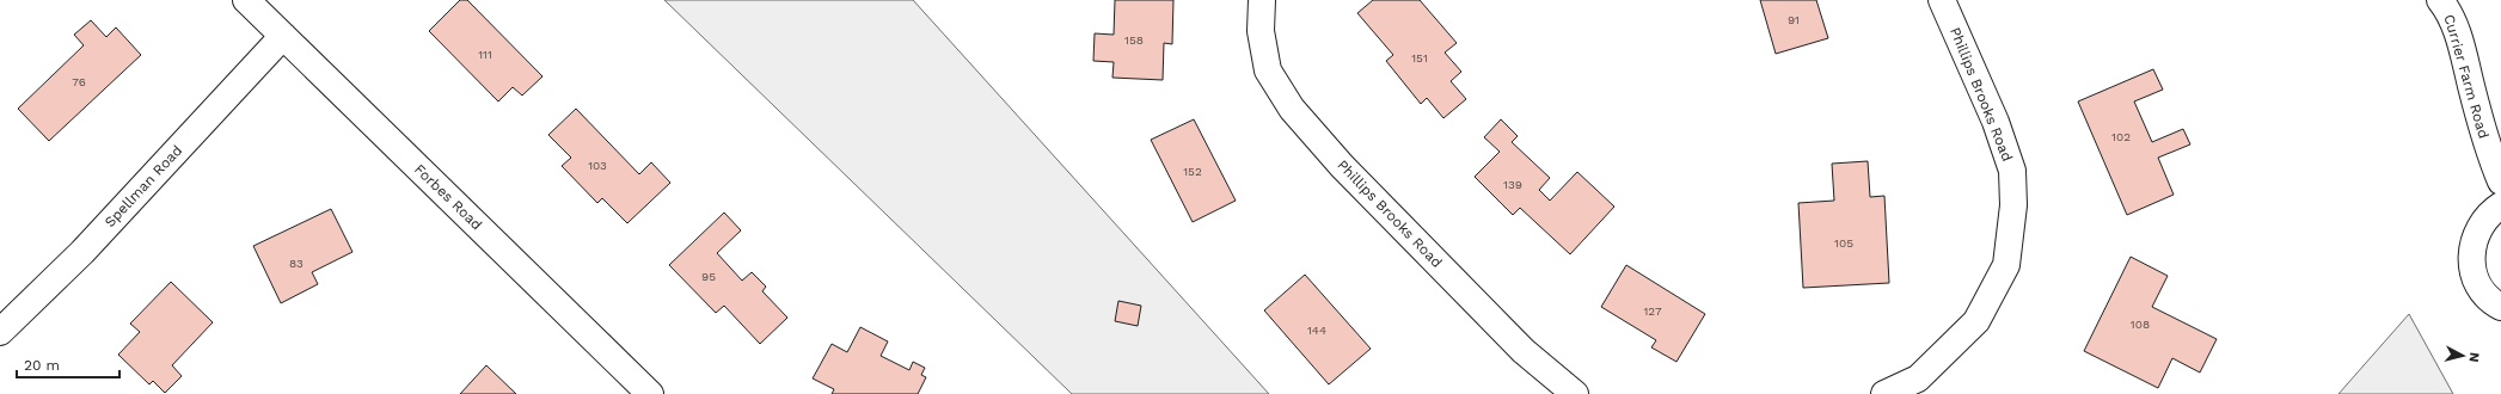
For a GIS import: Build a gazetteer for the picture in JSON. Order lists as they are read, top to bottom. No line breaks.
{"streets":{"street":["Currier Farm Road","Phillips Brooks Road","Spellman Road","Forbes Road"]},"crossings":[["Spellman Road","Forbes Road"]],"house_numbers":["91","158","111","151","76","102","103","152","139","105","83","95","127","108","144"],"scale_bar":"20 m","north":"right"}
